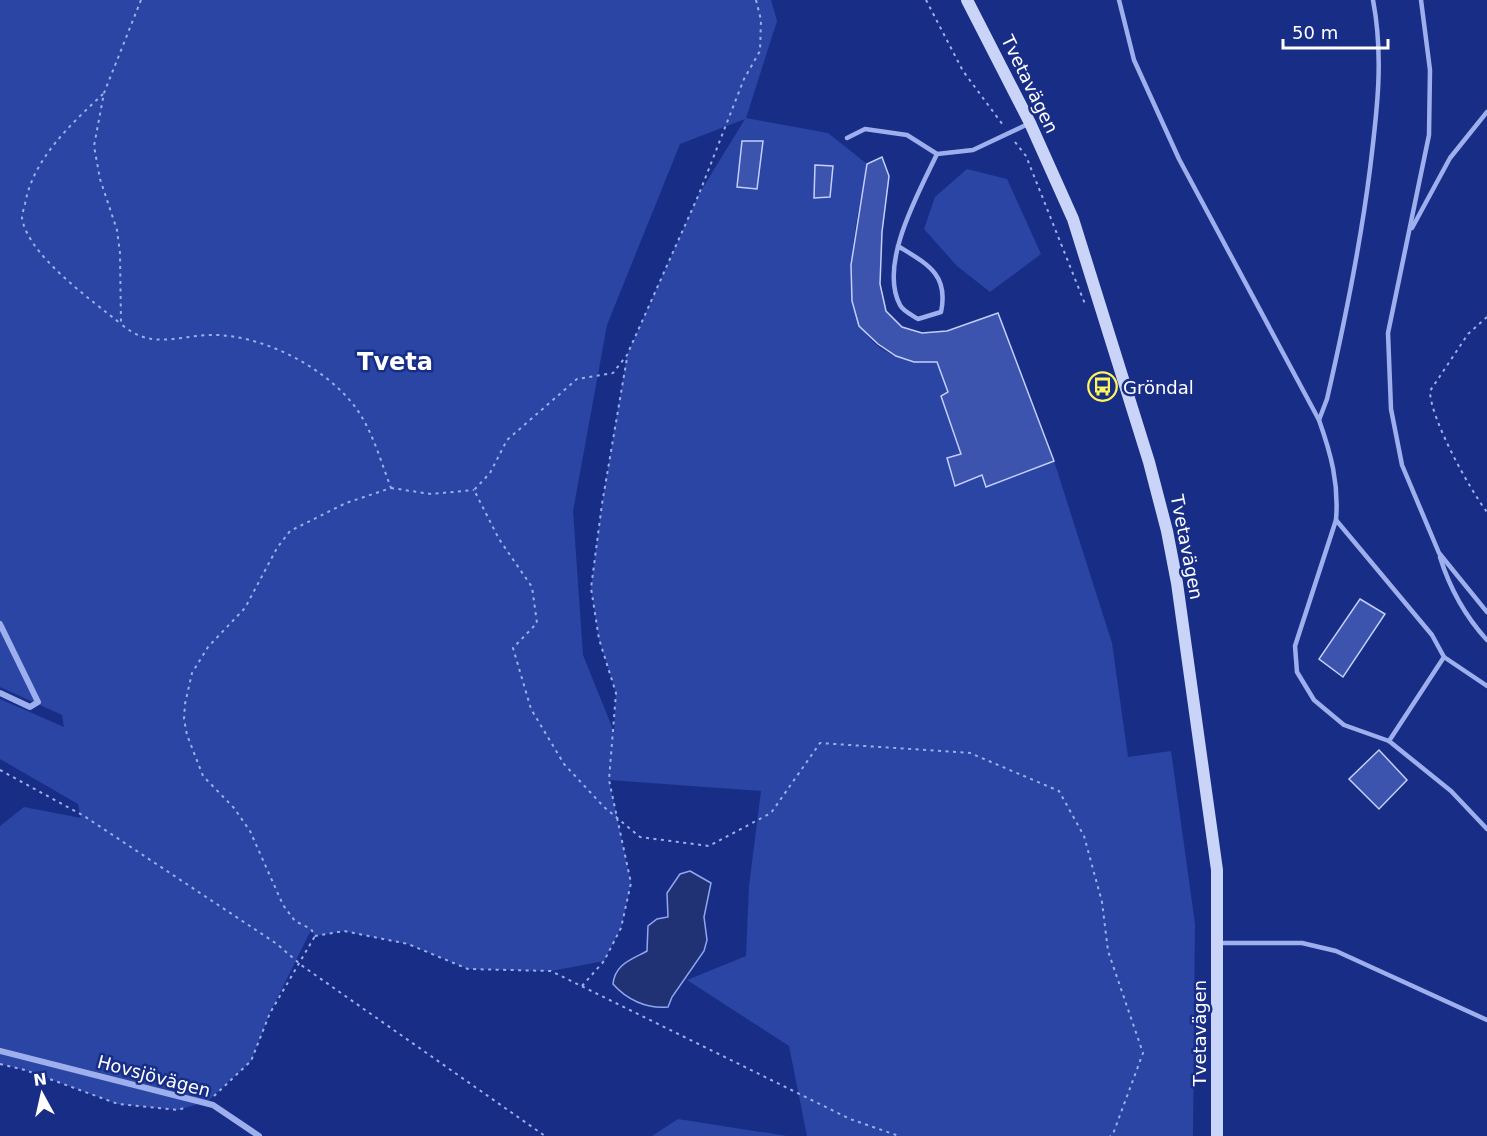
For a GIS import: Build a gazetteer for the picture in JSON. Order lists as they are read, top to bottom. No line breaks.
{"streets":{"main road":["Tvetavägen"],"street":["Hovsjövägen"]},"districts":["Tveta"],"places":{"bus stop":["Gröndal"]},"scale_bar":"50 m","north":"top"}
